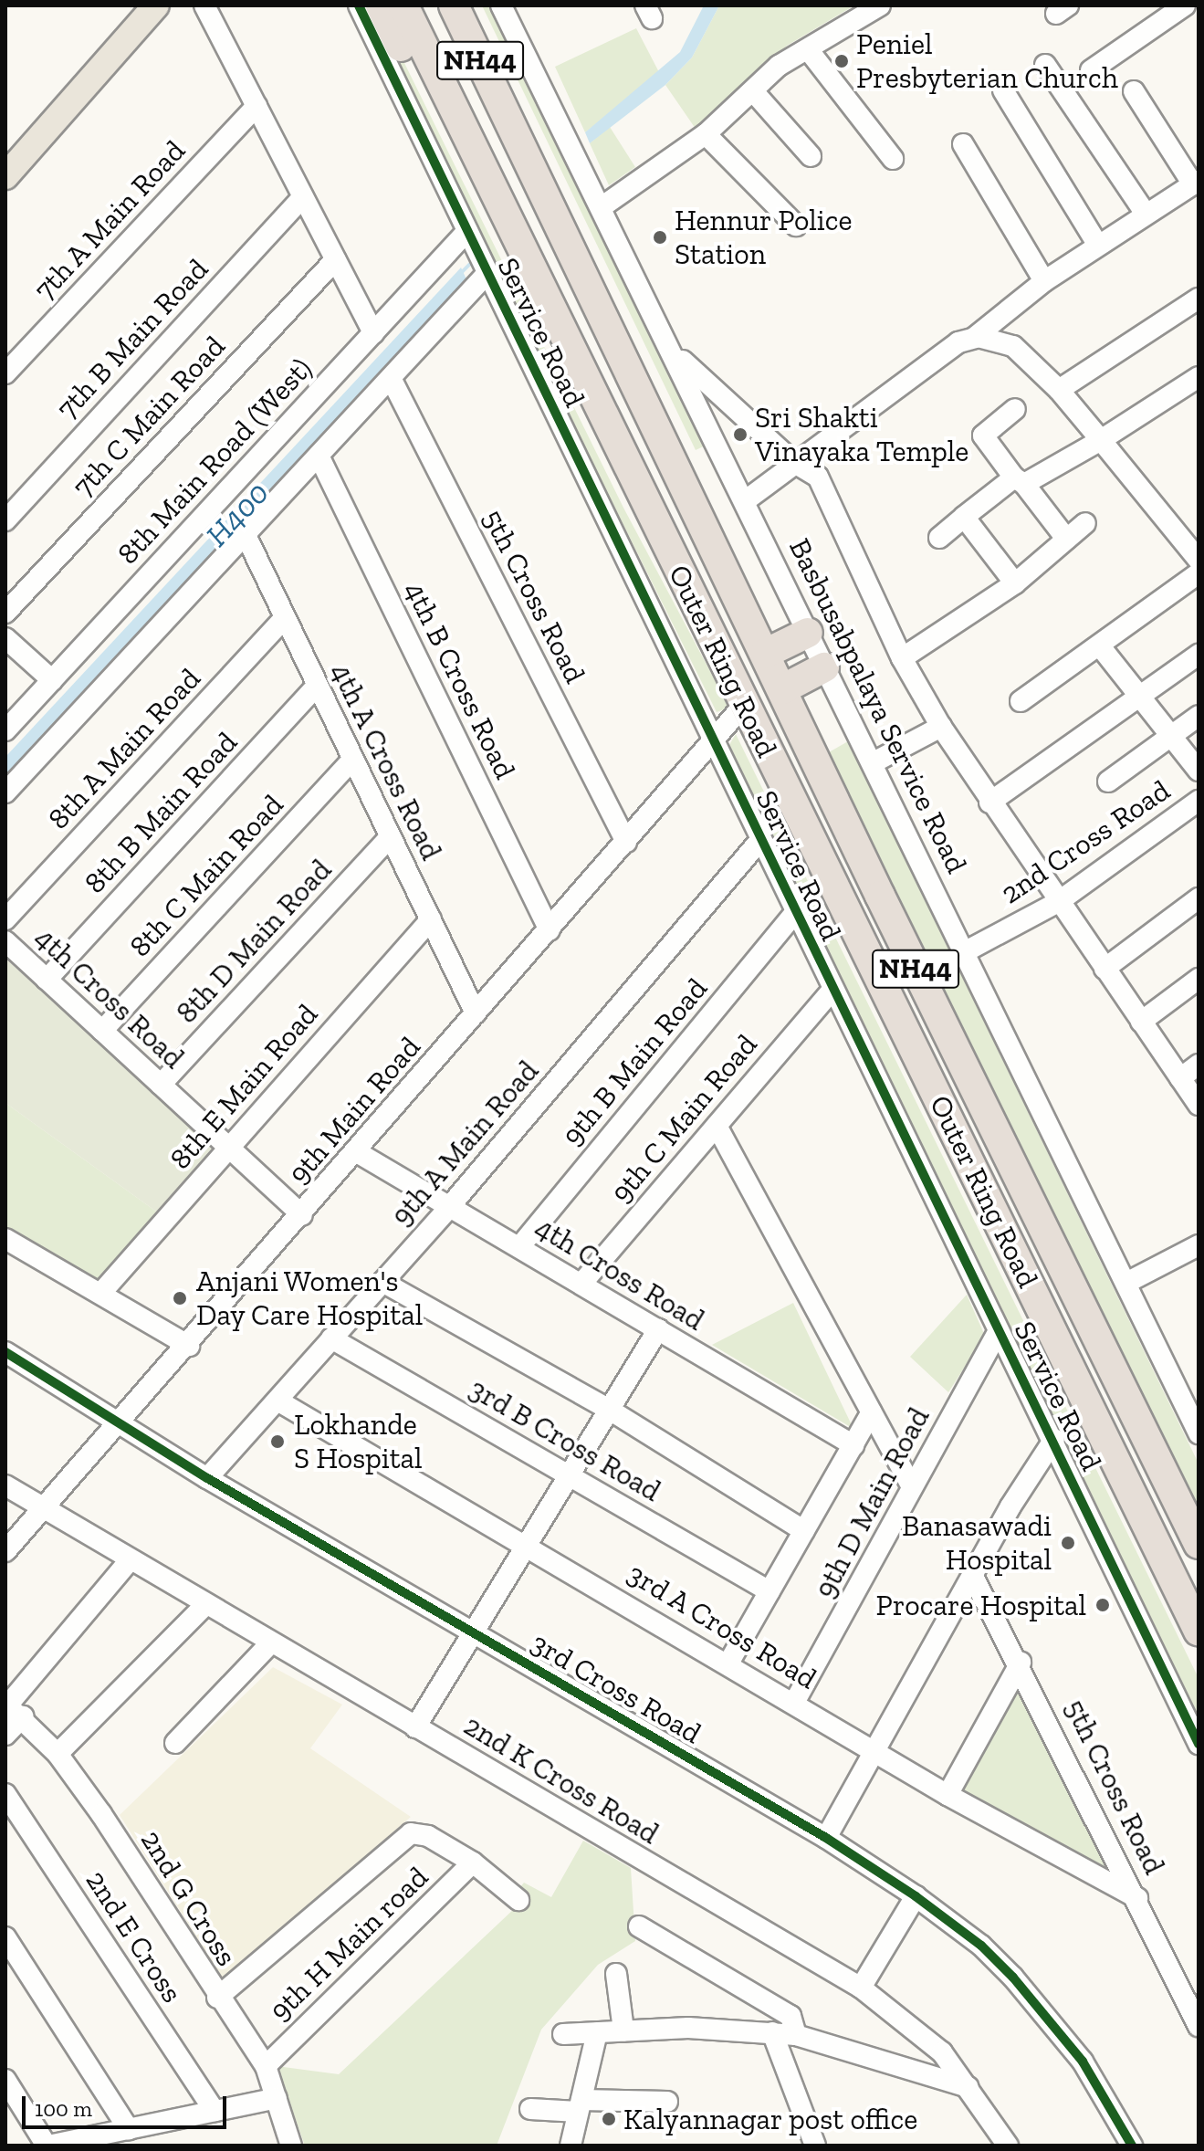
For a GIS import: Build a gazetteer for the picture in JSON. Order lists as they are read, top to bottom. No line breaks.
{"streets":{"highway":["NH44","Outer Ring Road"],"street":["7th A Main Road","Service Road","7th B Main Road","7th C Main Road","8th Main Road (West)","5th Cross Road","4th B Cross Road","Basbusabpalaya Service Road","8th A Main Road","4th A Cross Road","8th B Main Road","2nd Cross Road","8th C Main Road","8th D Main Road","4th Cross Road","9th B Main Road","8th E Main Road","9th Main Road","9th C Main Road","9th A Main Road","3rd B Cross Road","9th D Main Road","3rd A Cross Road","3rd Cross Road","2nd K Cross Road","2nd G Cross","2nd E Cross","9th H Main road"]},"crossings":[["Service Road","8th Main Road (West)"],["Service Road","9th B Main Road"],["Service Road","9th Main Road"],["Service Road","9th C Main Road"],["Service Road","9th A Main Road"],["Service Road","9th D Main Road"],["5th Cross Road","9th Main Road"],["5th Cross Road","3rd A Cross Road"],["Outer Ring Road","9th Main Road"],["4th B Cross Road","9th Main Road"],["Basbusabpalaya Service Road","2nd Cross Road"],["8th A Main Road","4th A Cross Road"],["4th A Cross Road","8th B Main Road"],["4th A Cross Road","8th C Main Road"],["4th A Cross Road","8th D Main Road"],["4th A Cross Road","8th E Main Road"],["4th A Cross Road","9th Main Road"],["8th B Main Road","4th Cross Road"],["8th C Main Road","4th Cross Road"],["8th D Main Road","4th Cross Road"],["4th Cross Road","9th B Main Road"],["4th Cross Road","8th E Main Road"],["4th Cross Road","9th Main Road"],["4th Cross Road","9th C Main Road"],["4th Cross Road","9th A Main Road"],["9th Main Road","3rd Cross Road"],["9th Main Road","2nd K Cross Road"],["9th A Main Road","3rd B Cross Road"],["9th A Main Road","3rd A Cross Road"],["9th A Main Road","3rd Cross Road"],["9th D Main Road","3rd A Cross Road"],["2nd G Cross","9th H Main road"]],"water":["H400"],"places":["Peniel Presbyterian Church","Hennur Police Station","Sri Shakti Vinayaka Temple","Anjani Women's Day Care Hospital","Lokhande S Hospital","Banasawadi Hospital","Procare Hospital","Kalyannagar post office"],"scale_bar":"100 m"}
